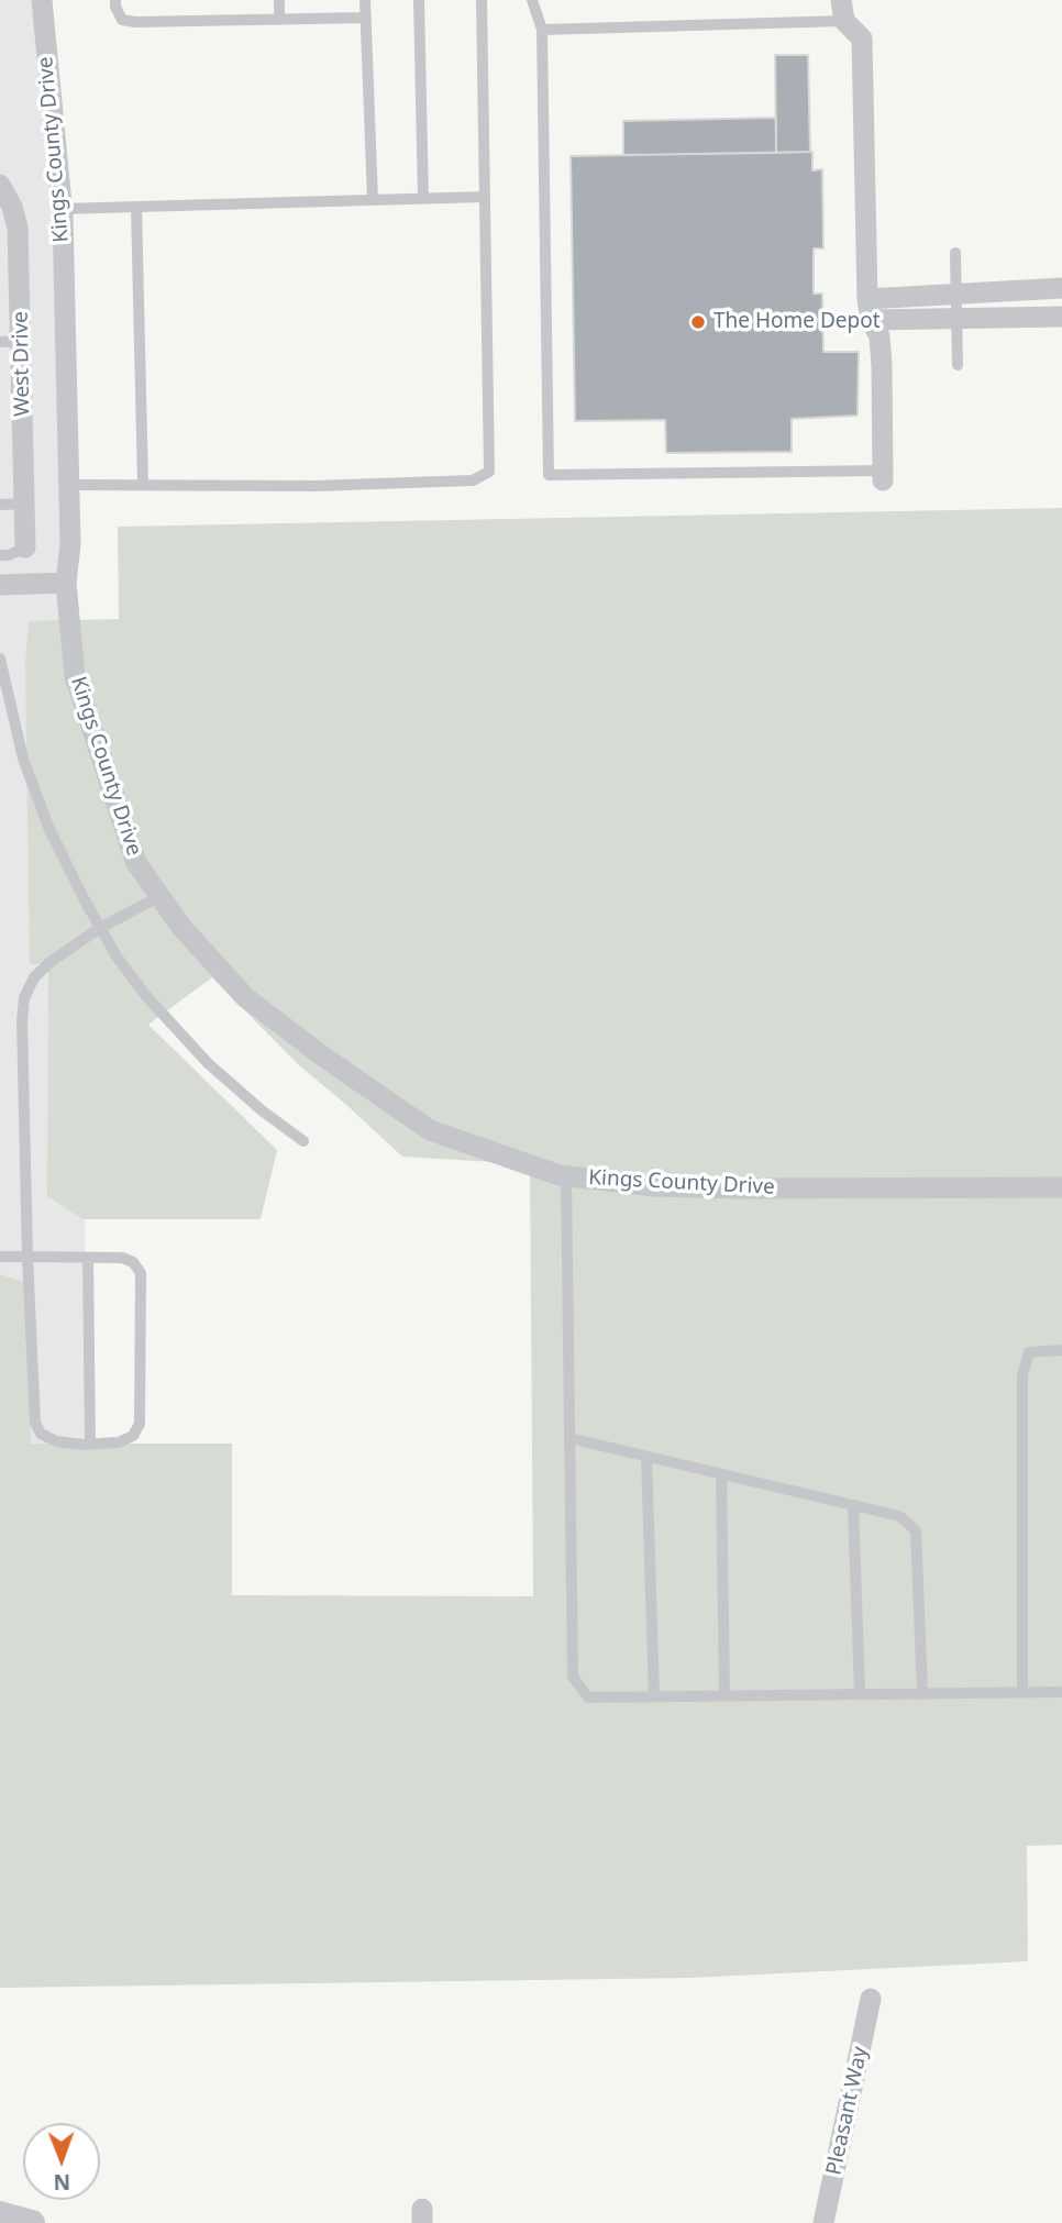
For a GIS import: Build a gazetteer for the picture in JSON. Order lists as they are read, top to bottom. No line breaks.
{"streets":{"street":["Kings County Drive","West Drive","Pleasant Way"]},"places":["The Home Depot"],"north":"bottom"}
